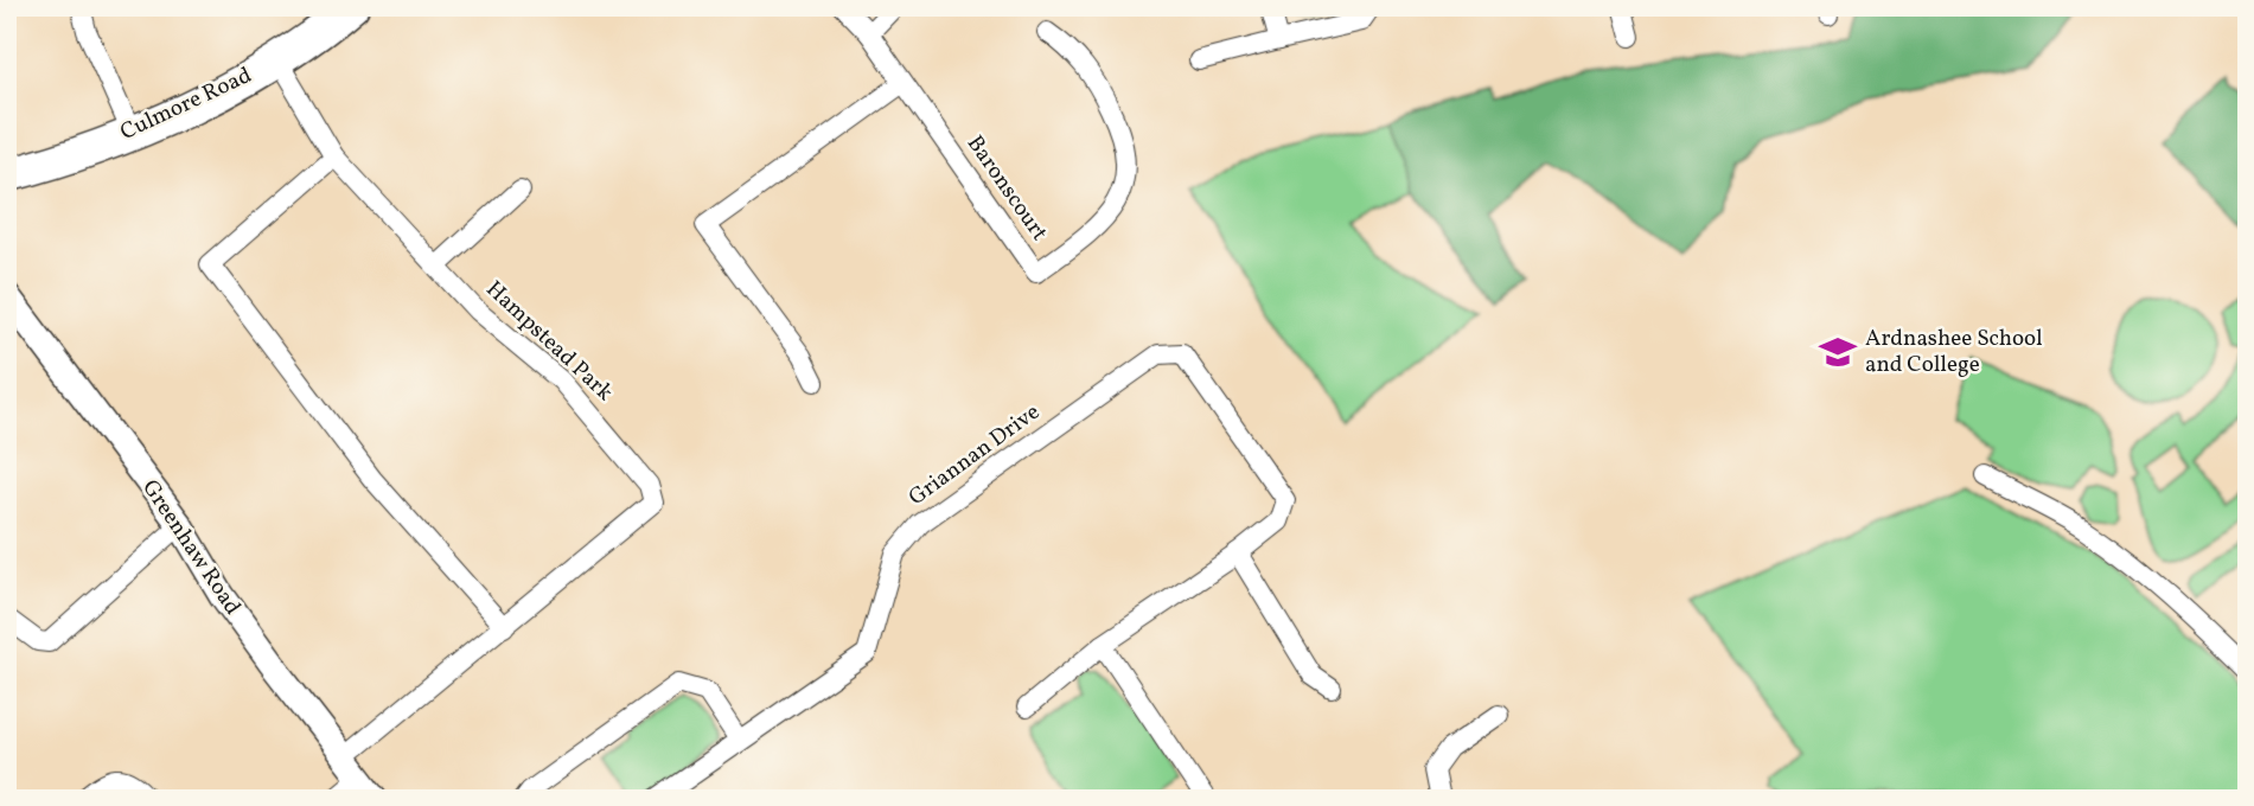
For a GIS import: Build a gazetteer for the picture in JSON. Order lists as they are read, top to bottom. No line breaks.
{"streets":{"highway":["Culmore Road"],"main road":["Greenhaw Road"],"street":["Baronscourt","Hampstead Park","Griannan Drive"]},"crossings":[["Culmore Road","Hampstead Park"],["Hampstead Park","Greenhaw Road"]],"places":{"school or university":["Ardnashee School and College"]}}
